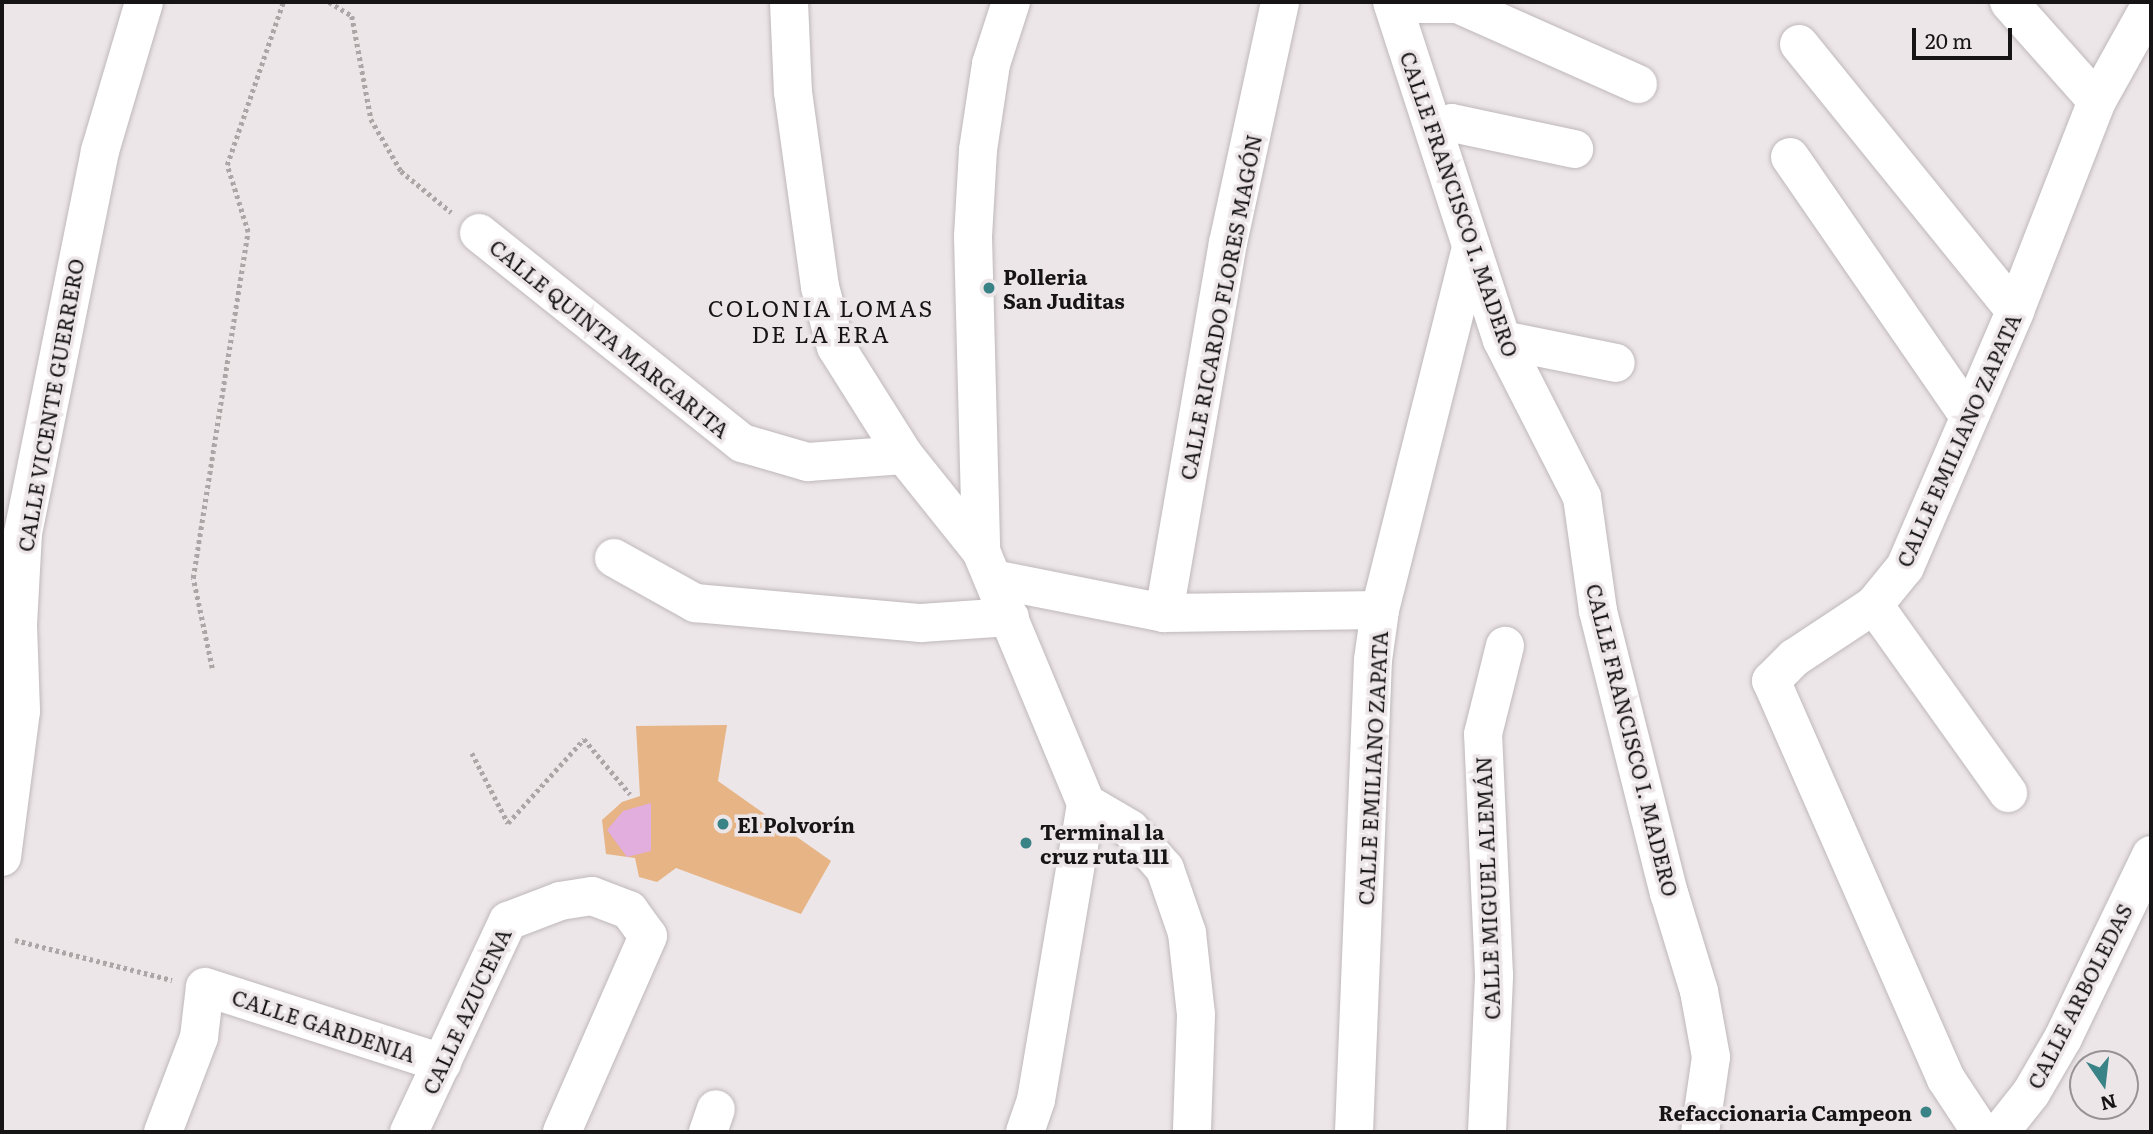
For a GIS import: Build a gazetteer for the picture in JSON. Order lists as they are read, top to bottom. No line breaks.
{"streets":{"street":["CALLE FRANCISCO I. MADERO","CALLE RICARDO FLORES MAGÓN","CALLE QUINTA MARGARITA","CALLE VICENTE GUERRERO","CALLE EMILIANO ZAPATA","CALLE MIGUEL ALEMÁN","CALLE ARBOLEDAS","CALLE AZUCENA","CALLE GARDENIA"]},"crossings":[["CALLE FRANCISCO I. MADERO","CALLE EMILIANO ZAPATA"],["CALLE AZUCENA","CALLE GARDENIA"]],"districts":["COLONIA LOMAS DE LA ERA"],"places":["Polleria San Juditas","El Polvorín","Terminal la cruz ruta 111","Refaccionaria Campeon"],"scale_bar":"20 m","north":"bottom"}
